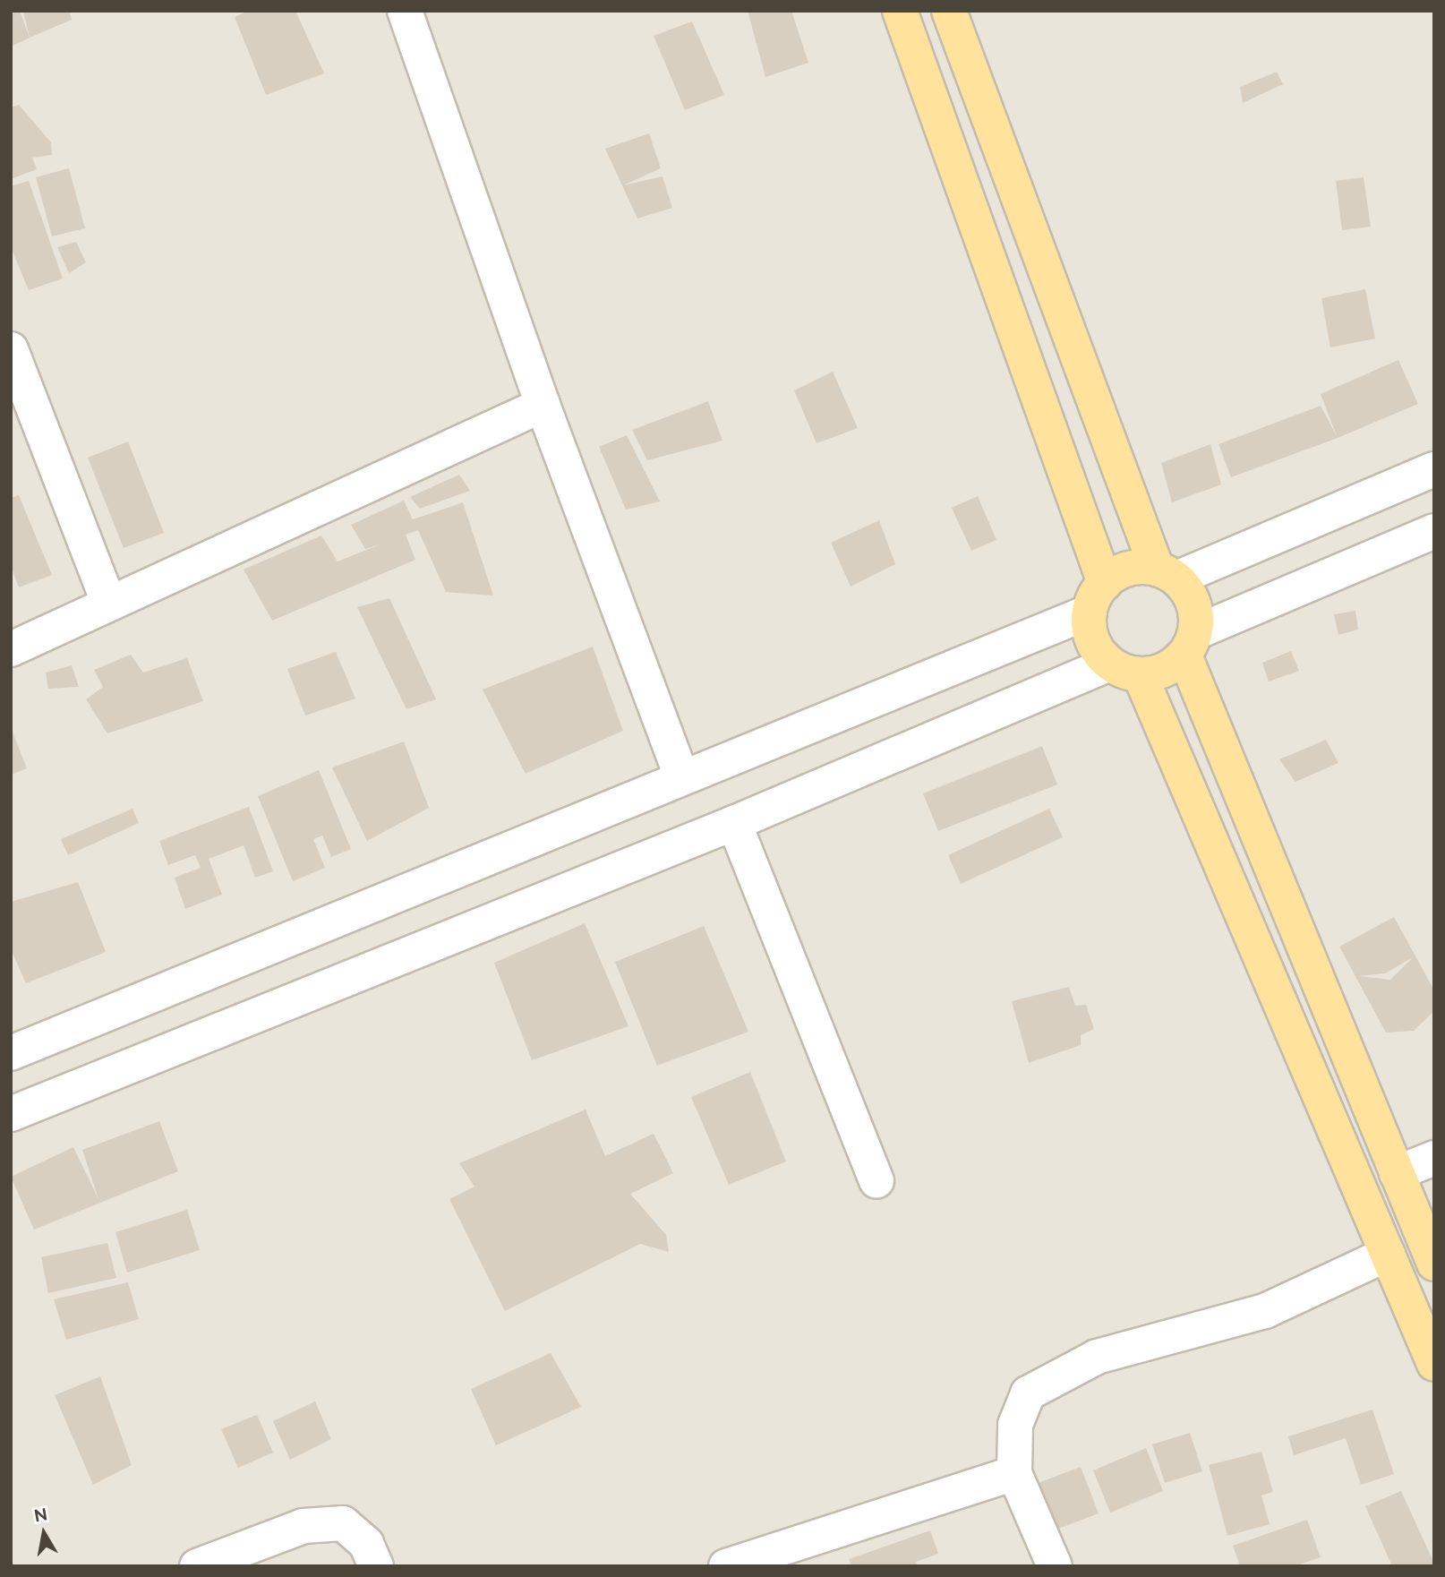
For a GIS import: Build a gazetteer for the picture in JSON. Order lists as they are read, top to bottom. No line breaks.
{"north":"top"}
